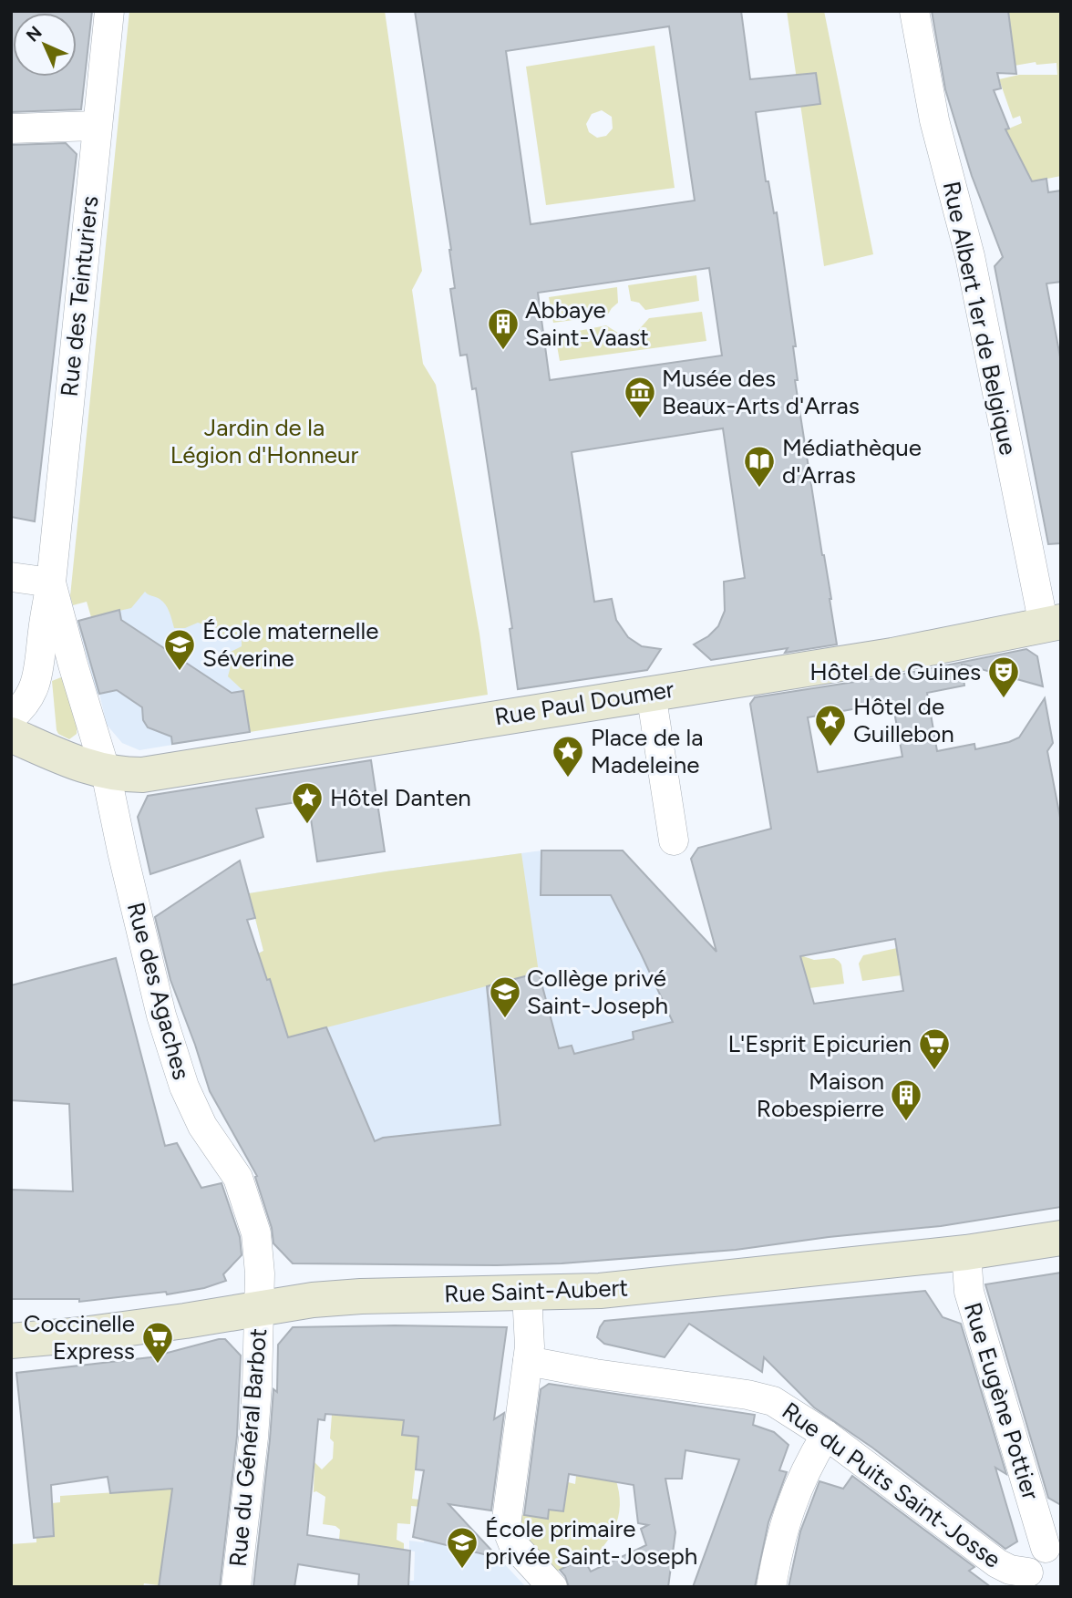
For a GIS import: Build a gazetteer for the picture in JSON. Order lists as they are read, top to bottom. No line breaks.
{"streets":{"street":["Rue des Teinturiers","Rue Albert 1er de Belgique","Rue Paul Doumer","Rue des Agaches","Rue Saint-Aubert","Rue Eugène Pottier","Rue du Général Barbot","Rue du Puits Saint-Josse"]},"crossings":[["Rue des Teinturiers","Rue des Agaches"],["Rue Albert 1er de Belgique","Rue Paul Doumer"],["Rue Paul Doumer","Rue des Agaches"],["Rue des Agaches","Rue Saint-Aubert"],["Rue des Agaches","Rue du Général Barbot"],["Rue Saint-Aubert","Rue Eugène Pottier"],["Rue Saint-Aubert","Rue du Général Barbot"]],"parks":["Jardin de la Légion d'Honneur"],"places":{"building":["Abbaye Saint-Vaast","Maison Robespierre"],"museum":["Musée des Beaux-Arts d'Arras"],"library":["Médiathèque d'Arras"],"school or university":["École maternelle Séverine","Collège privé Saint-Joseph","École primaire privée Saint-Joseph"],"theatre":["Hôtel de Guines"],"place":["Hôtel de Guillebon","Place de la Madeleine","Hôtel Danten"],"supermarket":["L'Esprit Epicurien","Coccinelle Express"]},"north":"top left"}
